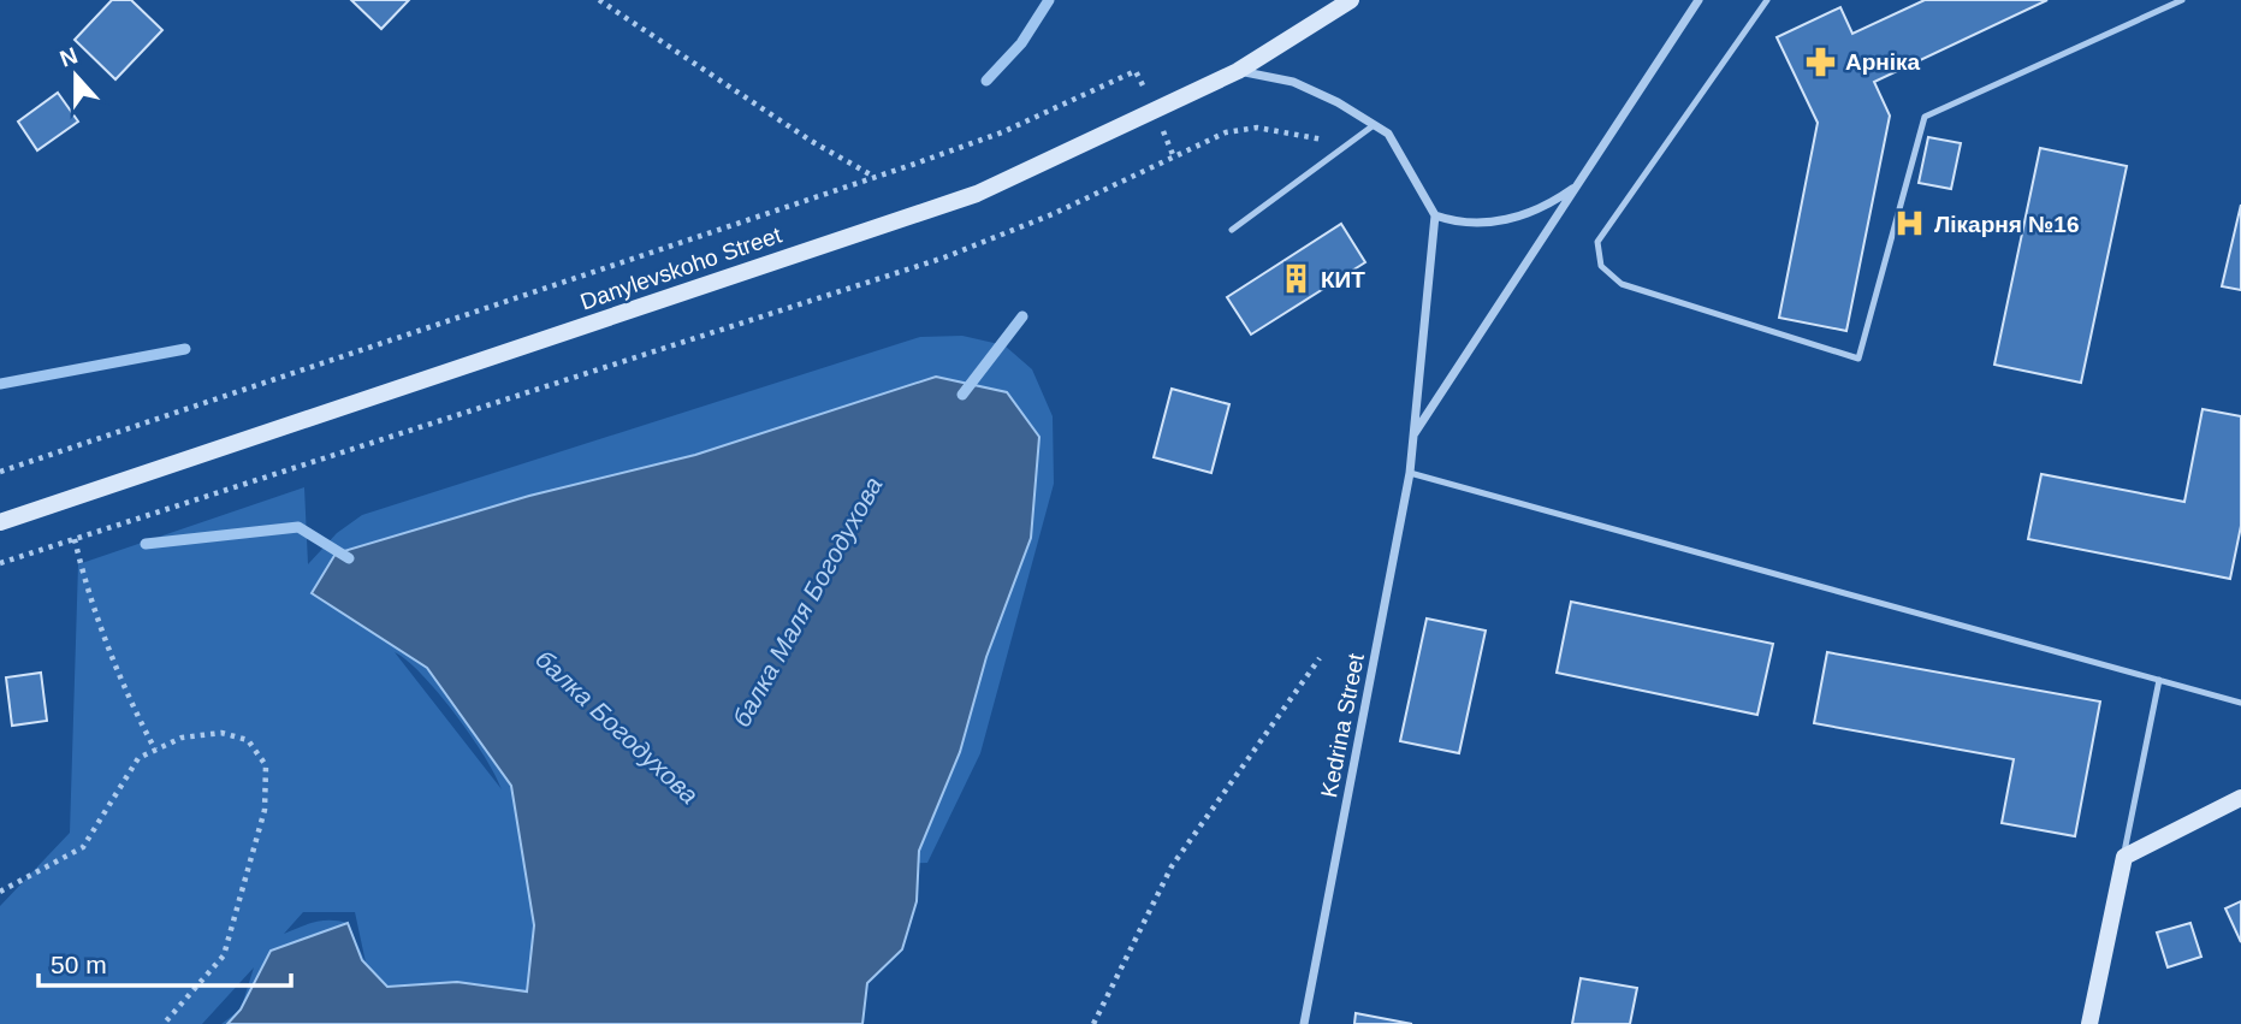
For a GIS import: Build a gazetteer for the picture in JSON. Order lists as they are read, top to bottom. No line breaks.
{"streets":{"street":["Danylevskoho Street","Kedrina Street"]},"water":["балка Маля Богодухова","балка Богодухова"],"places":{"pharmacy":["Арніка"],"hospital":["Лікарня №16"],"building":["КИТ"]},"scale_bar":"50 m","north":"top"}
